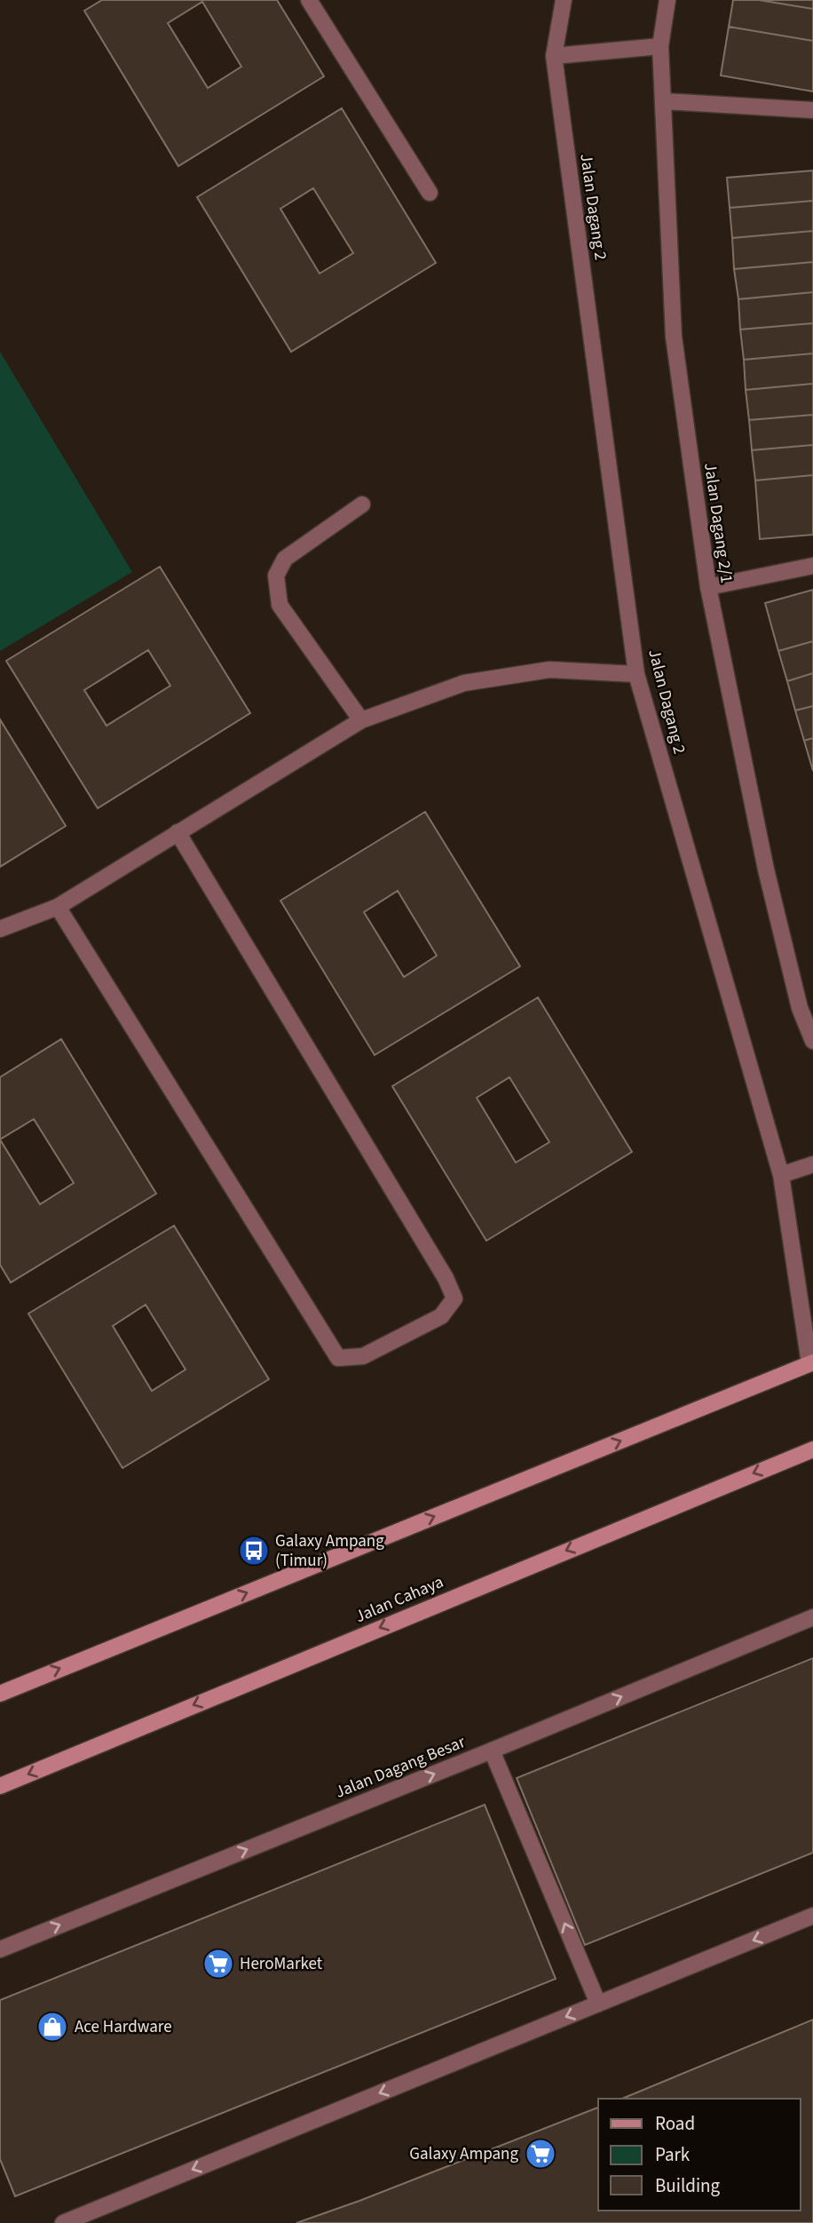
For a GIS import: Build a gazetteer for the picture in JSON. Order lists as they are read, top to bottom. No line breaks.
{"streets":{"main road":["Jalan Cahaya"],"street":["Jalan Dagang 2","Jalan Dagang 2/1","Jalan Dagang Besar"]},"one_way":["Jalan Dagang Besar"],"places":{"bus stop":["Galaxy Ampang (Timur)"],"supermarket":["HeroMarket","Galaxy Ampang"],"shop":["Ace Hardware"]},"legend":["Road","Park","Building"]}
